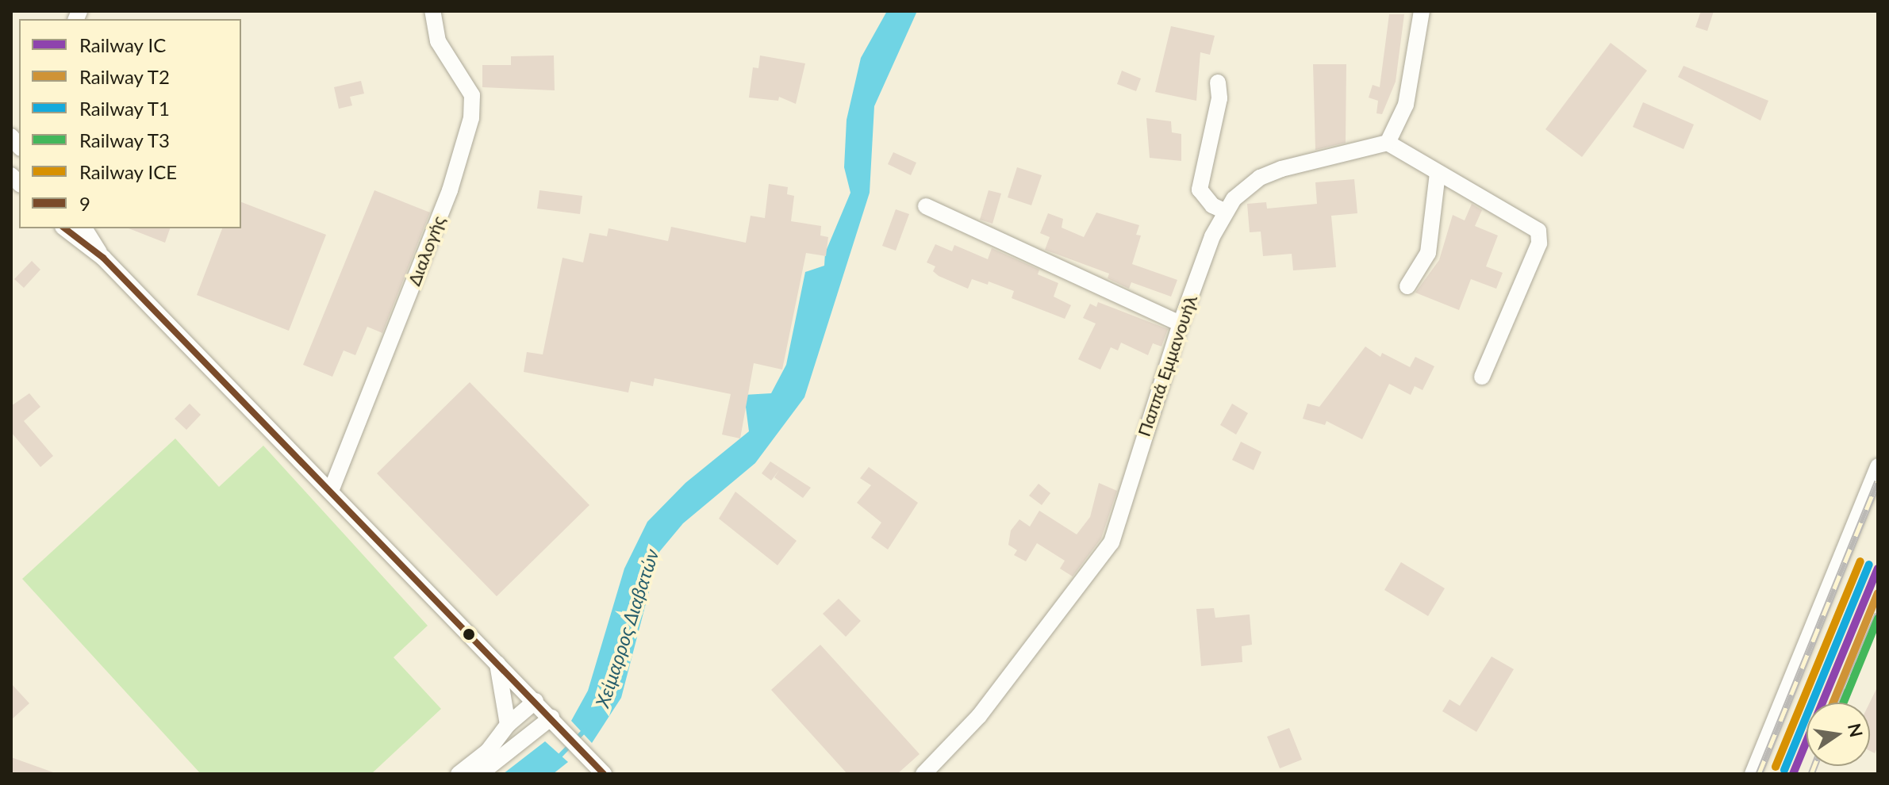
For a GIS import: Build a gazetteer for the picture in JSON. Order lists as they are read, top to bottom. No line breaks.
{"streets":{"street":["Διαλογής","Παππά Εμμανουήλ"]},"water":["Χείμαρρος Διαβατών"],"lines":["transit line 9","rail line ICE","rail line T1","rail line IC","rail line T2","rail line T3"],"legend":["Railway IC","Railway T2","Railway T1","Railway T3","Railway ICE","9"],"north":"right"}
